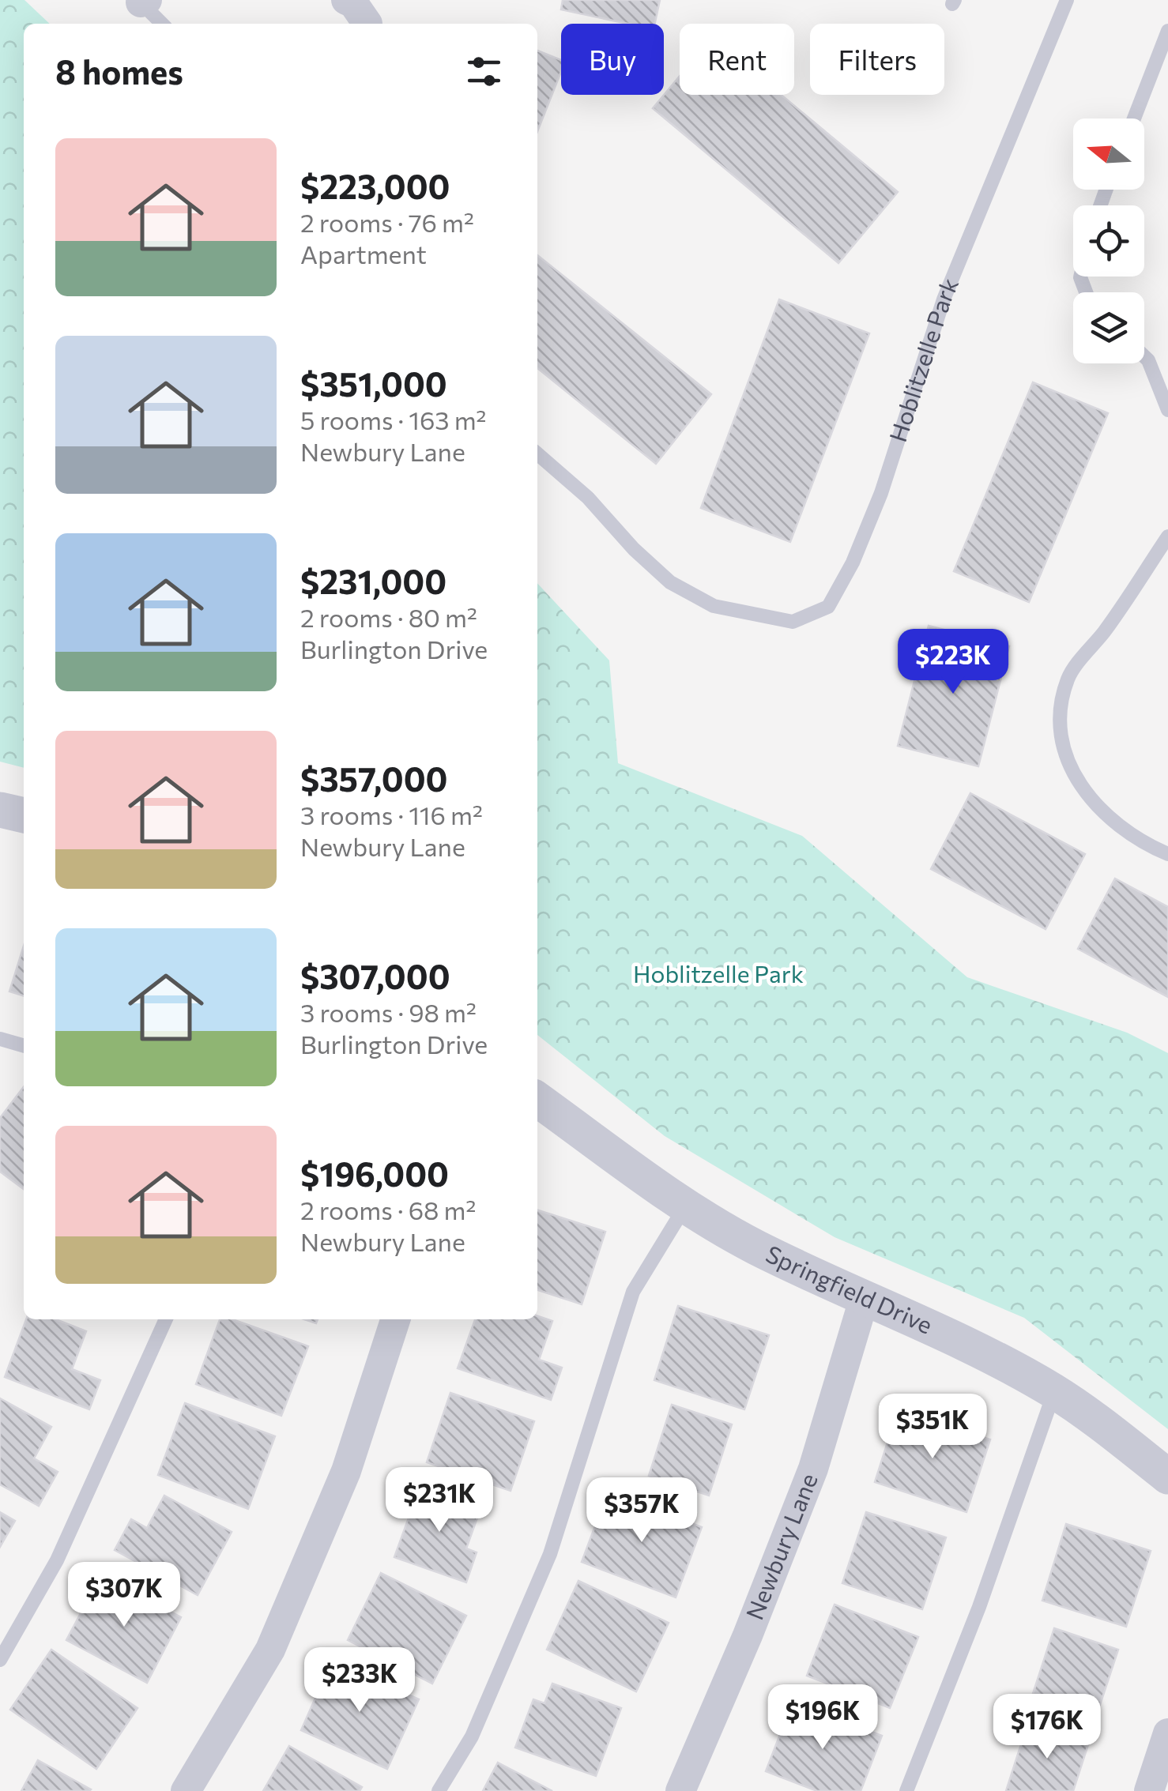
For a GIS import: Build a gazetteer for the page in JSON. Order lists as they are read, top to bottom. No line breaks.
{"streets":{"street":["Springfield Drive","Newbury Lane"],"lane":["Hoblitzelle Park"]},"crossings":[["Springfield Drive","Newbury Lane"]],"parks":["Hoblitzelle Park"],"north":"left","page":{"chip":["Buy","Rent","Filters"],"heading":"8 homes","list":[{"name":"$223,000","note":"2 rooms · 76 m² · Apartment"},{"name":"$351,000","note":"5 rooms · 163 m² · Newbury Lane"},{"name":"$231,000","note":"2 rooms · 80 m² · Burlington Drive"},{"name":"$357,000","note":"3 rooms · 116 m² · Newbury Lane"},{"name":"$307,000","note":"3 rooms · 98 m² · Burlington Drive"},{"name":"$196,000","note":"2 rooms · 68 m² · Newbury Lane"}],"price":["$223K","$351K","$231K","$357K","$307K","$233K","$196K","$176K"]}}
